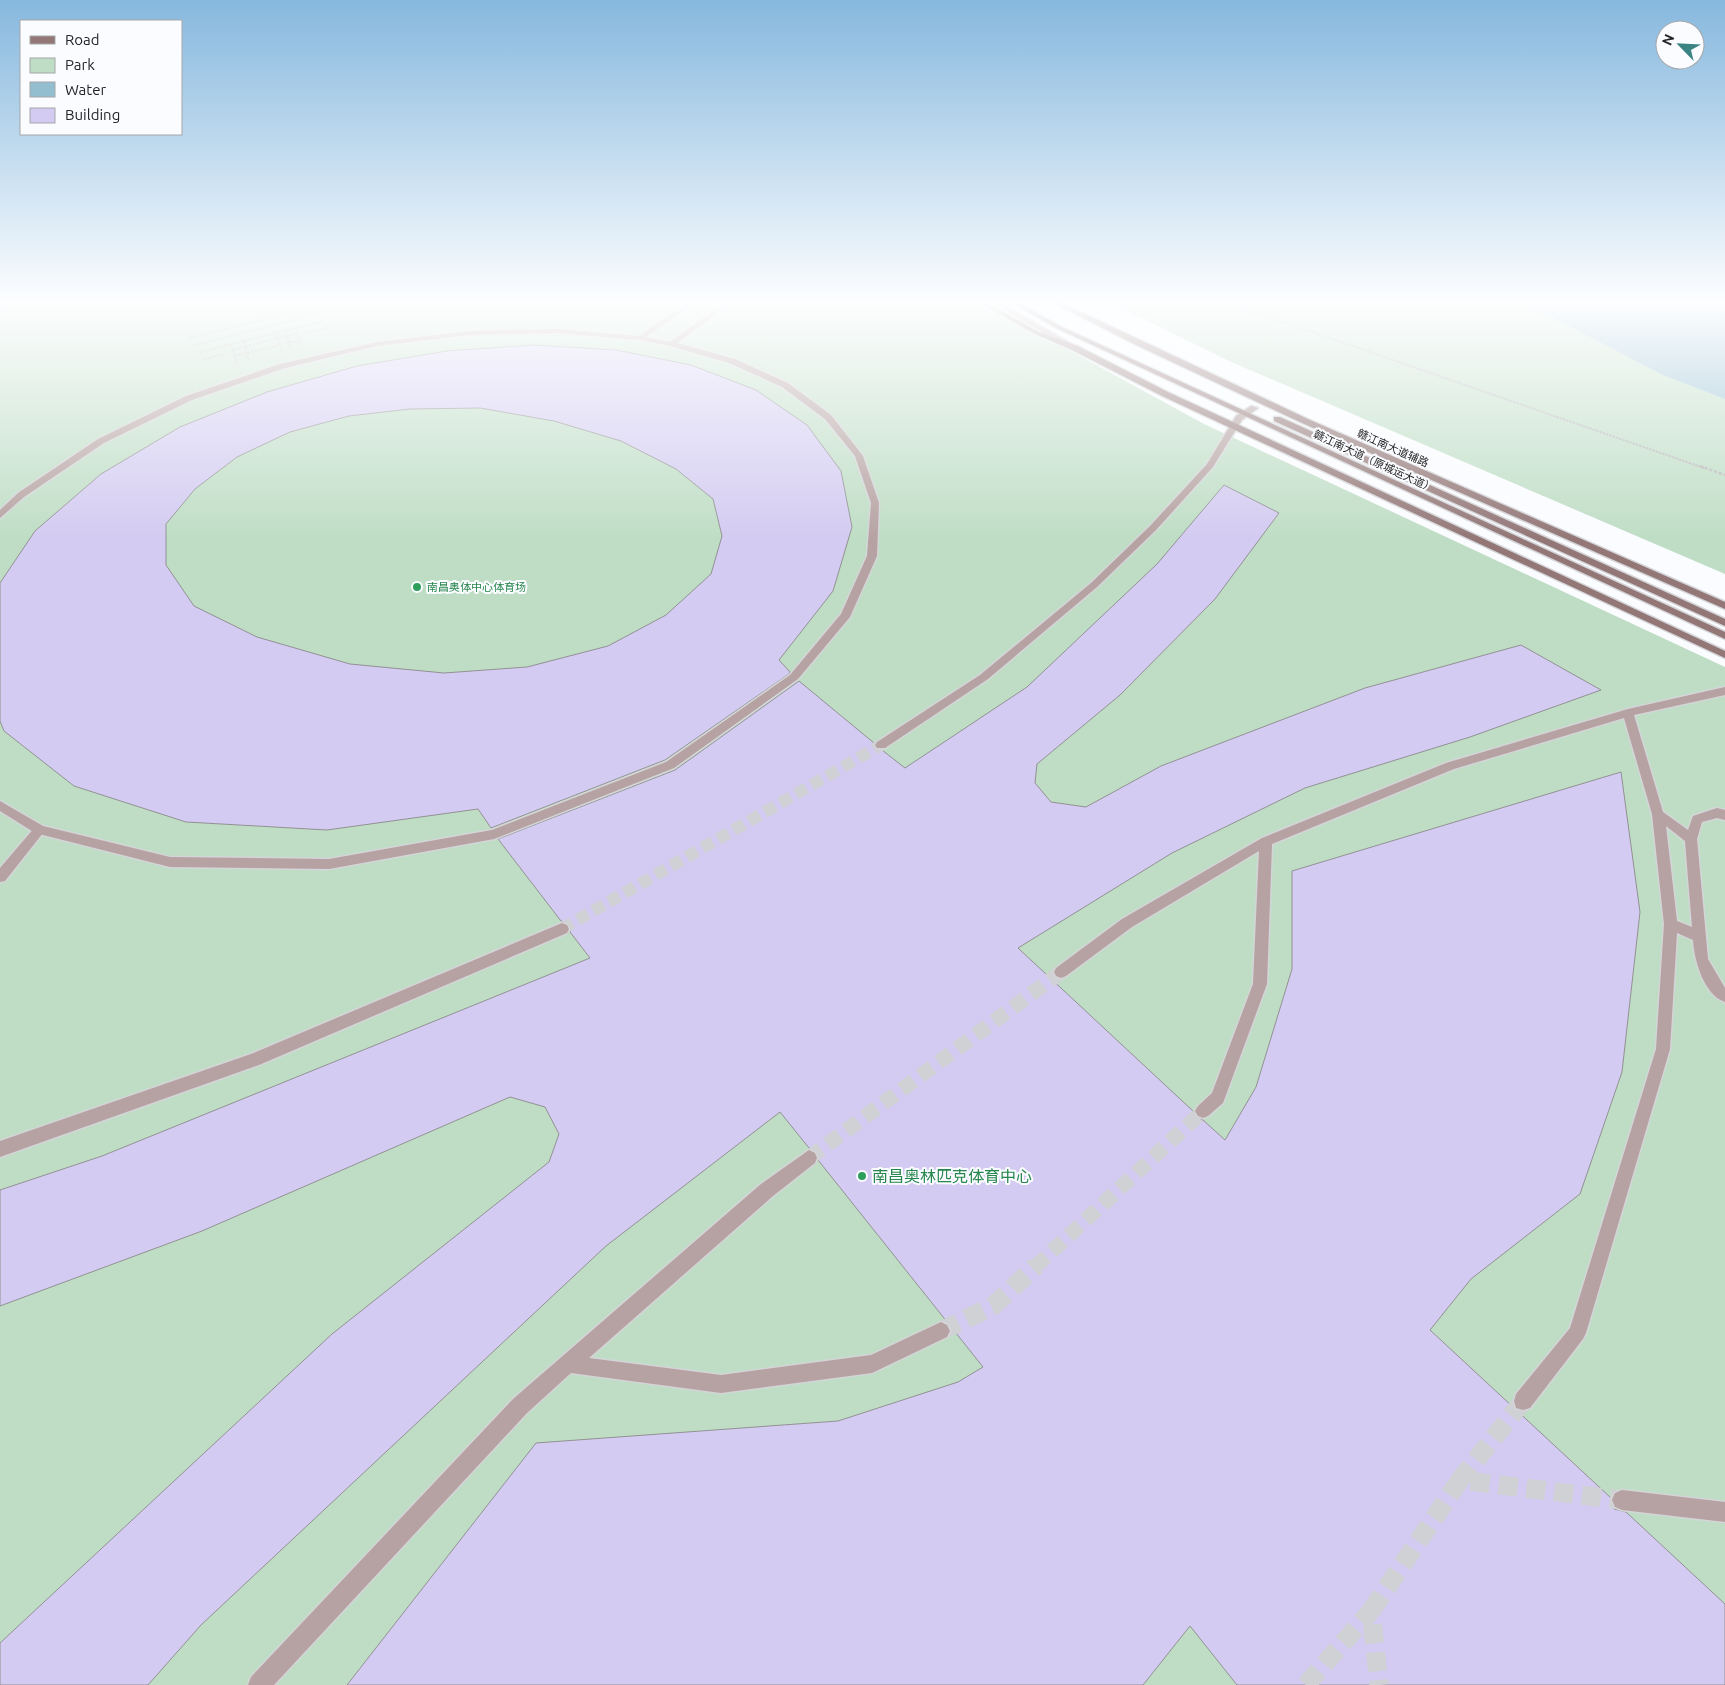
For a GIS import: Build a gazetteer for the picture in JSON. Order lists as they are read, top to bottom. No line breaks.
{"streets":{"street":["赣江南大道辅路","赣江南大道（原城运大道）"]},"places":["南昌奥体中心体育场","南昌奥林匹克体育中心"],"legend":["Road","Park","Water","Building"],"north":"top left"}
